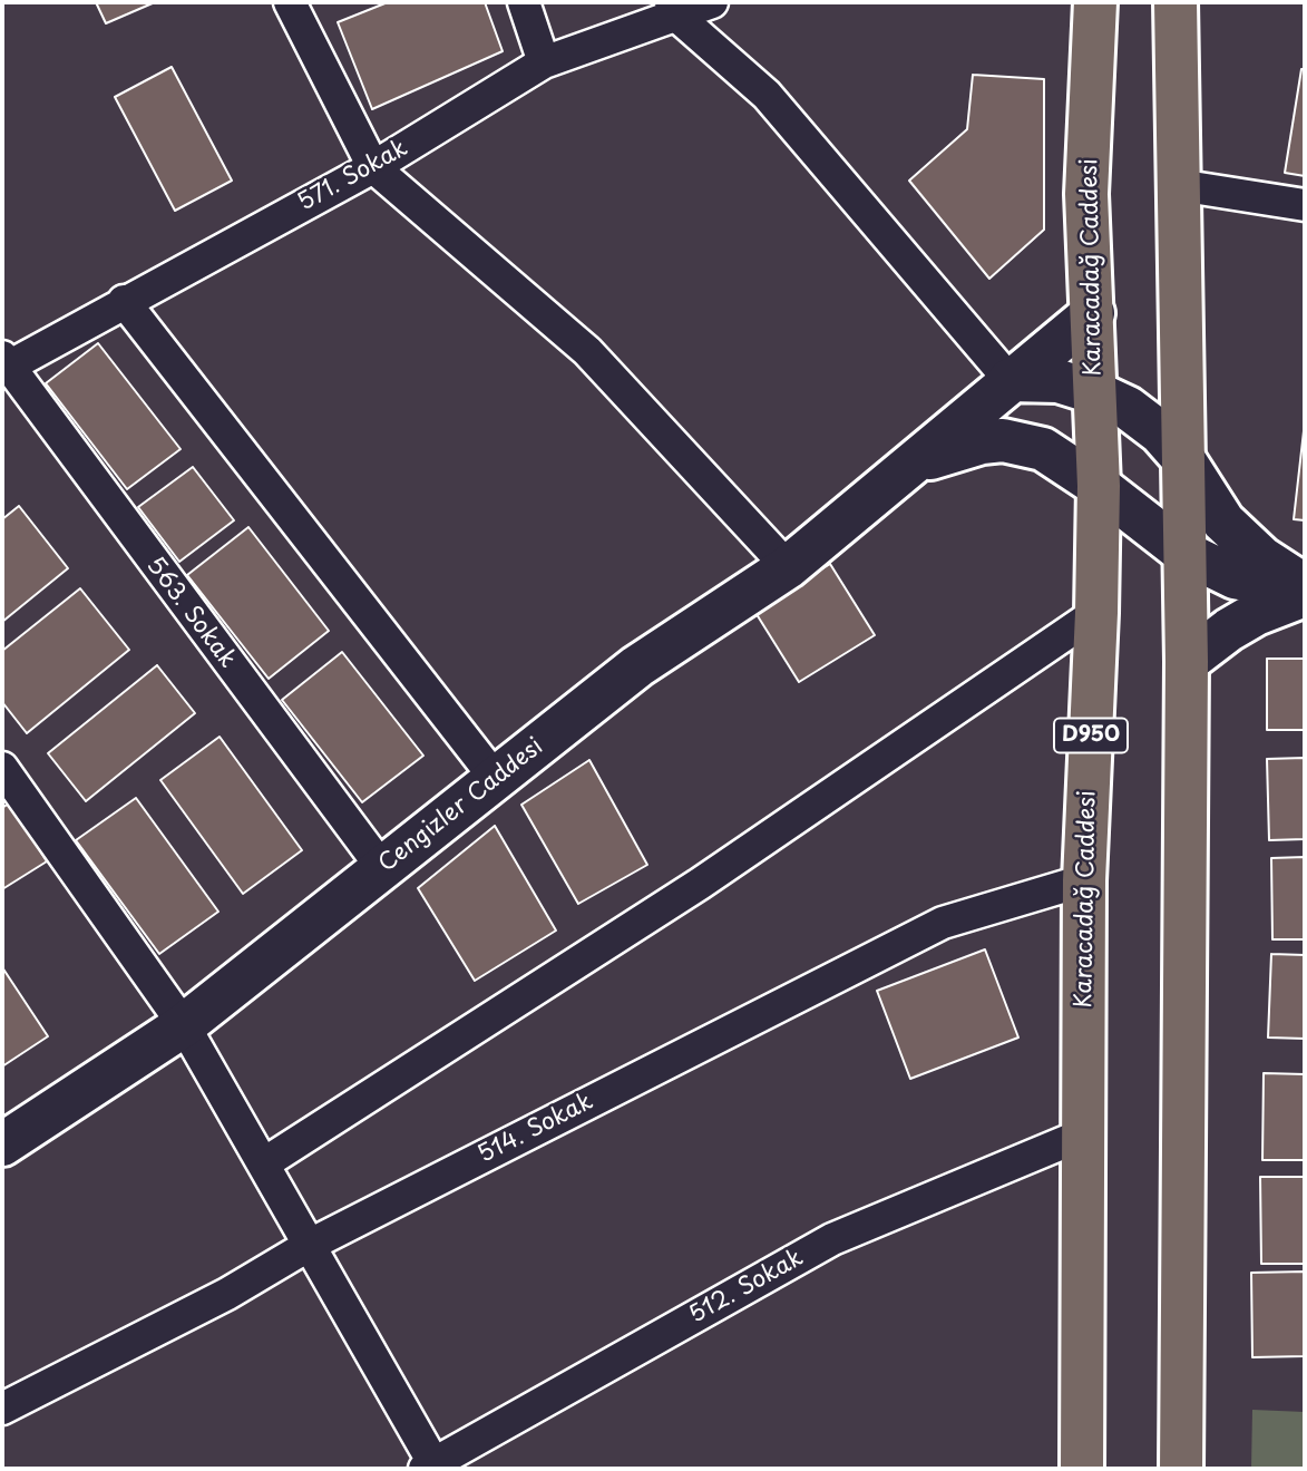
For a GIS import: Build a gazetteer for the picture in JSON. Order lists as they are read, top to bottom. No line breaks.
{"streets":{"highway":["Karacadağ Caddesi","D950"],"street":["571. Sokak","563. Sokak","Cengizler Caddesi","514. Sokak","512. Sokak"]},"crossings":[["571. Sokak","563. Sokak"],["Karacadağ Caddesi","Cengizler Caddesi"],["Karacadağ Caddesi","514. Sokak"],["Karacadağ Caddesi","512. Sokak"],["563. Sokak","Cengizler Caddesi"]]}
